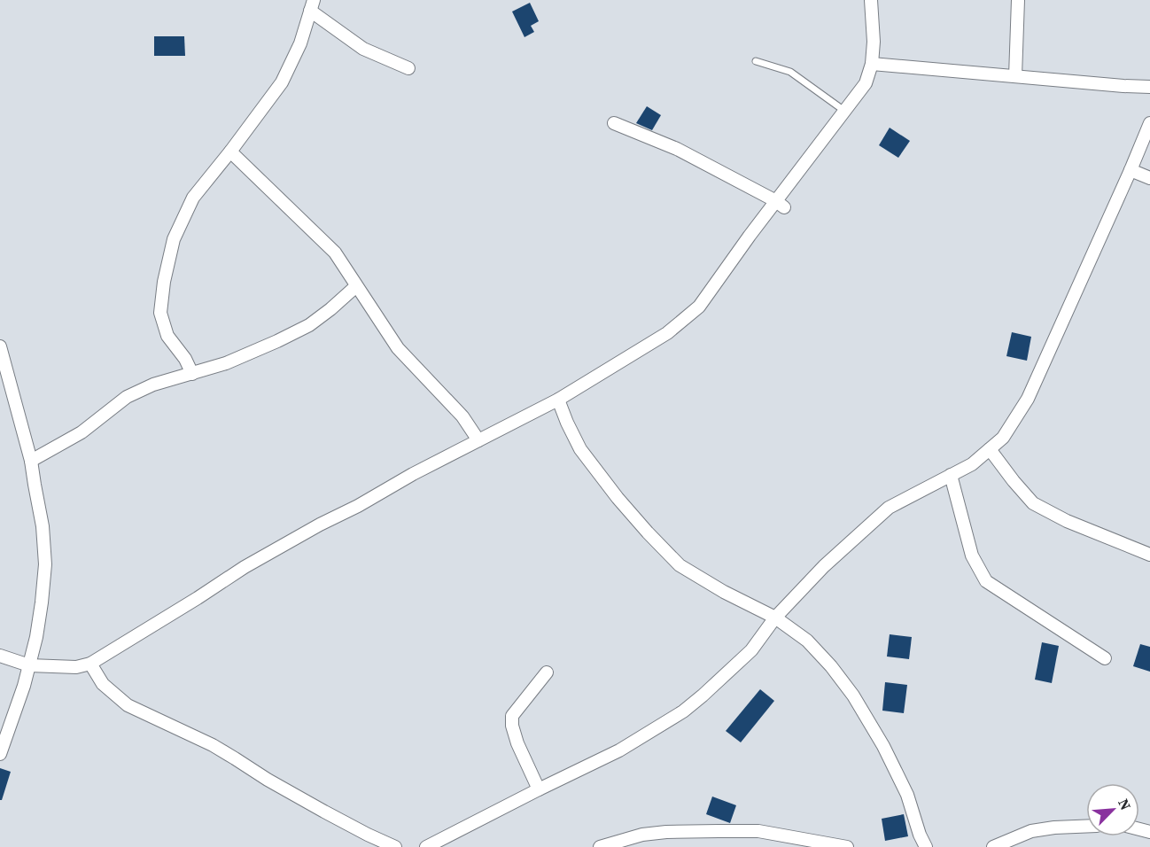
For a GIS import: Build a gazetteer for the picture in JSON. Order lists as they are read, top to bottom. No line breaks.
{"north":"top right"}
